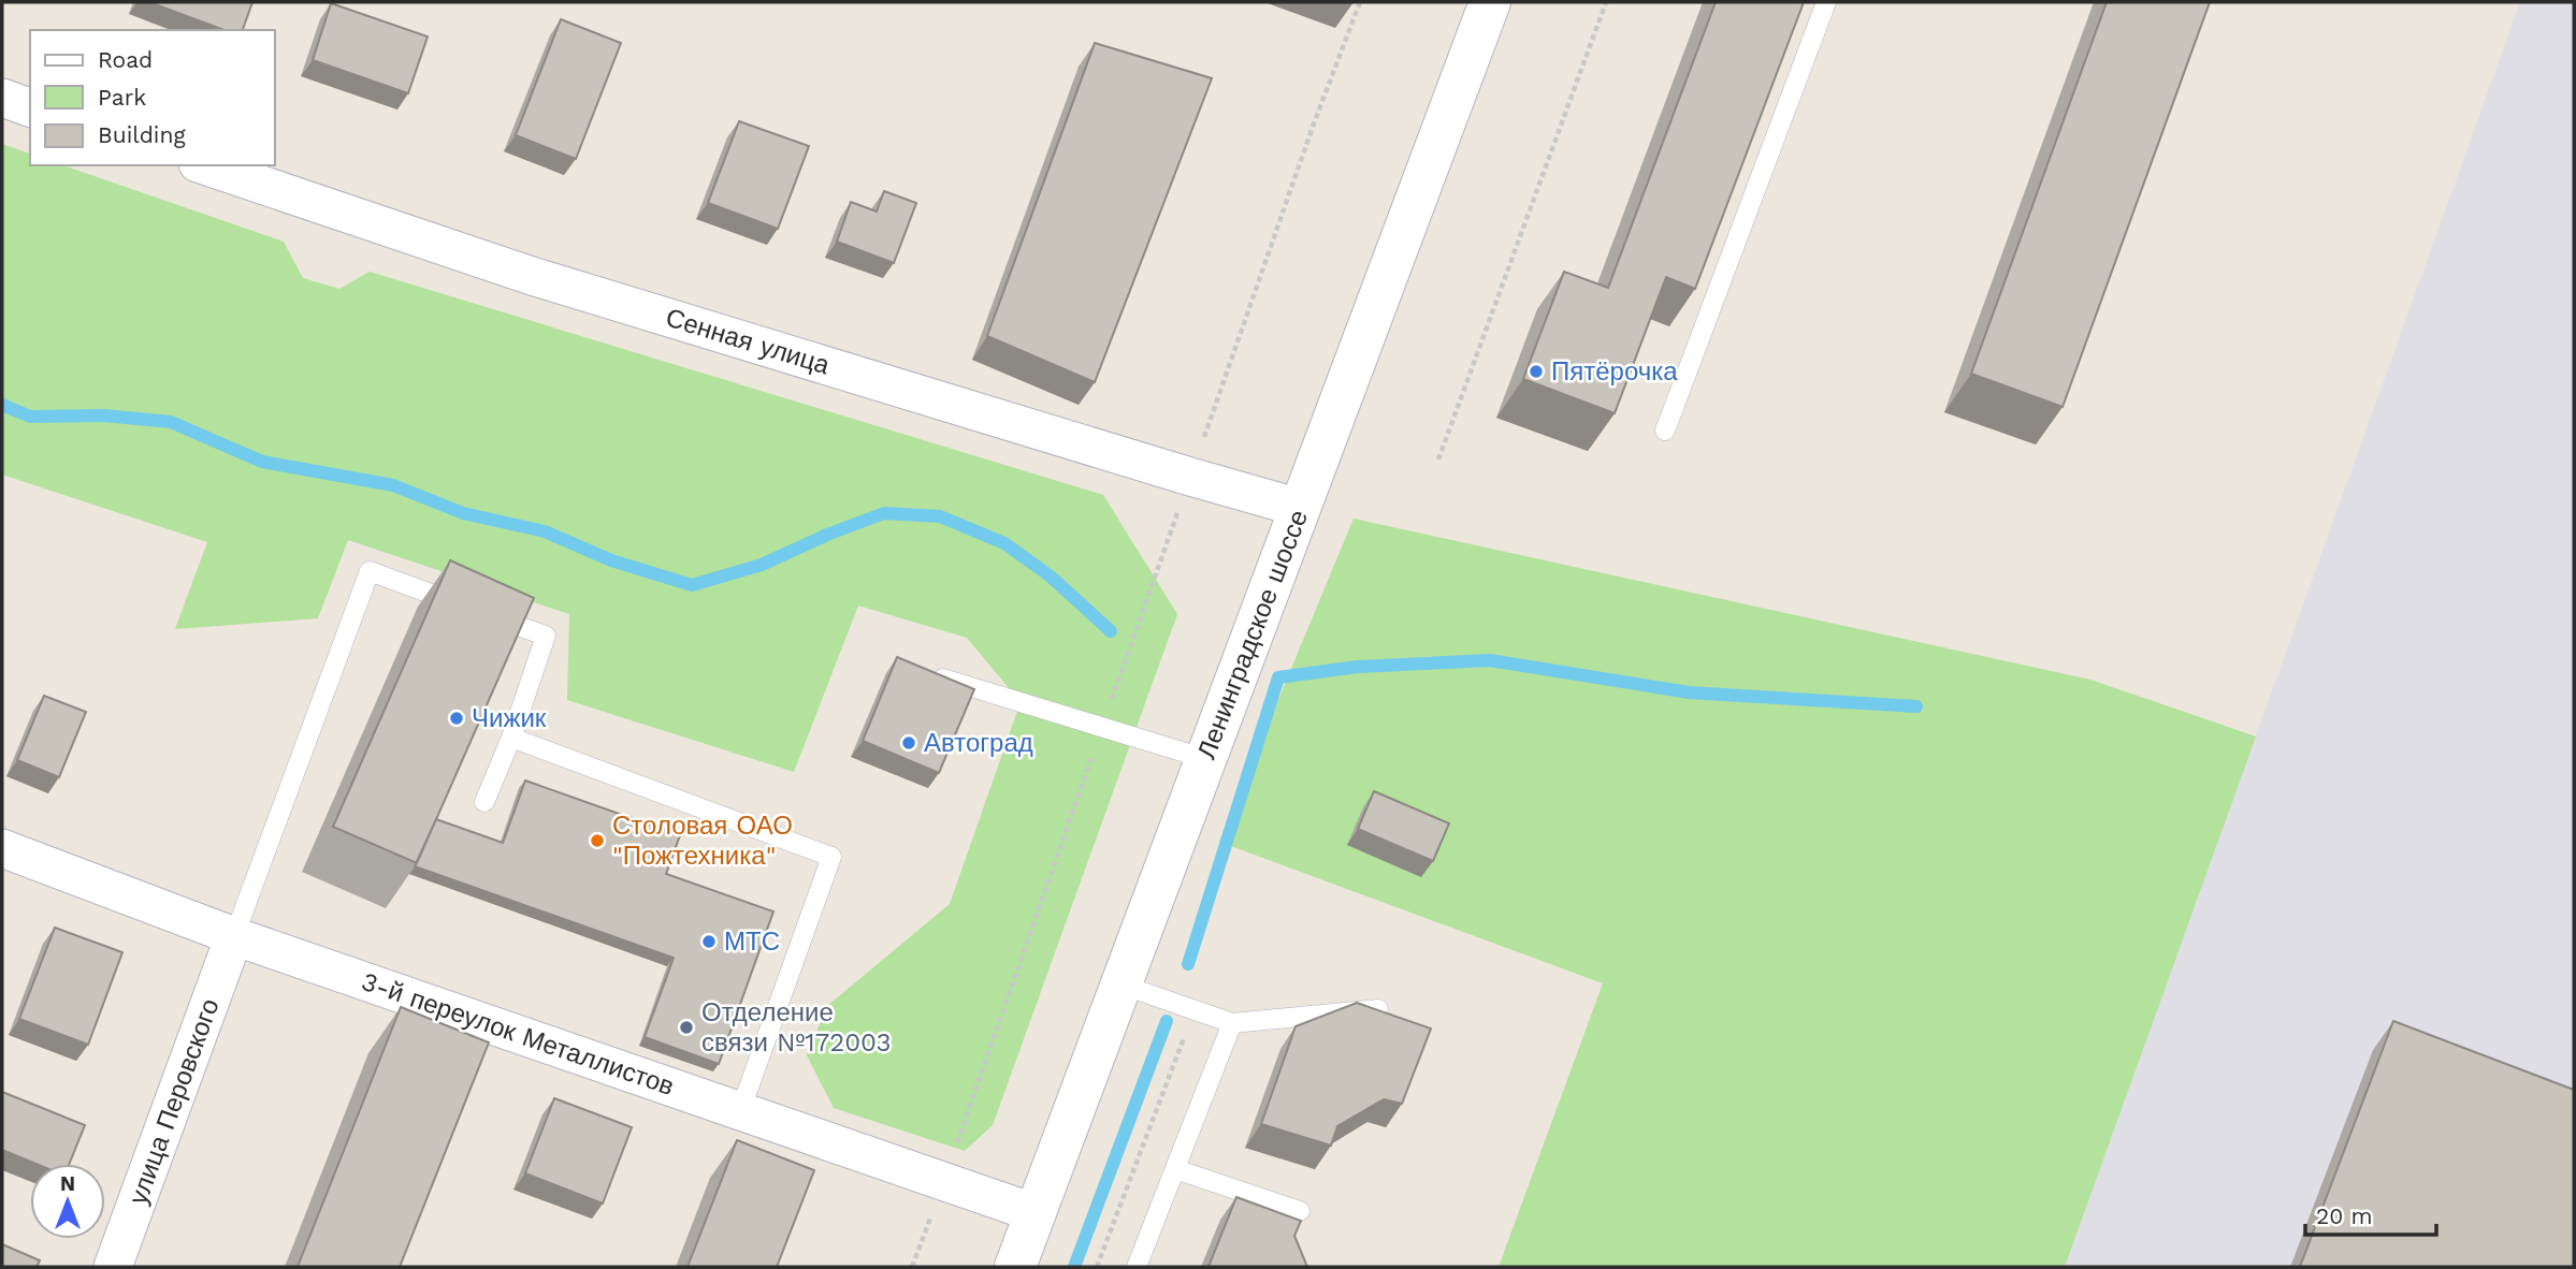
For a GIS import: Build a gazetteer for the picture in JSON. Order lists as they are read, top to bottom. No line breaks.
{"streets":{"main road":["Ленинградское шоссе"],"street":["Сенная улица","3-й переулок Металлистов","улица Перовского"]},"crossings":[["Сенная улица","Ленинградское шоссе"],["Ленинградское шоссе","3-й переулок Металлистов"],["3-й переулок Металлистов","улица Перовского"]],"places":["Пятёрочка","Чижик","Автоград","Столовая ОАО \"Пожтехника\"","МТС","Отделение связи №172003"],"legend":["Road","Park","Building"],"scale_bar":"20 m","north":"top"}
